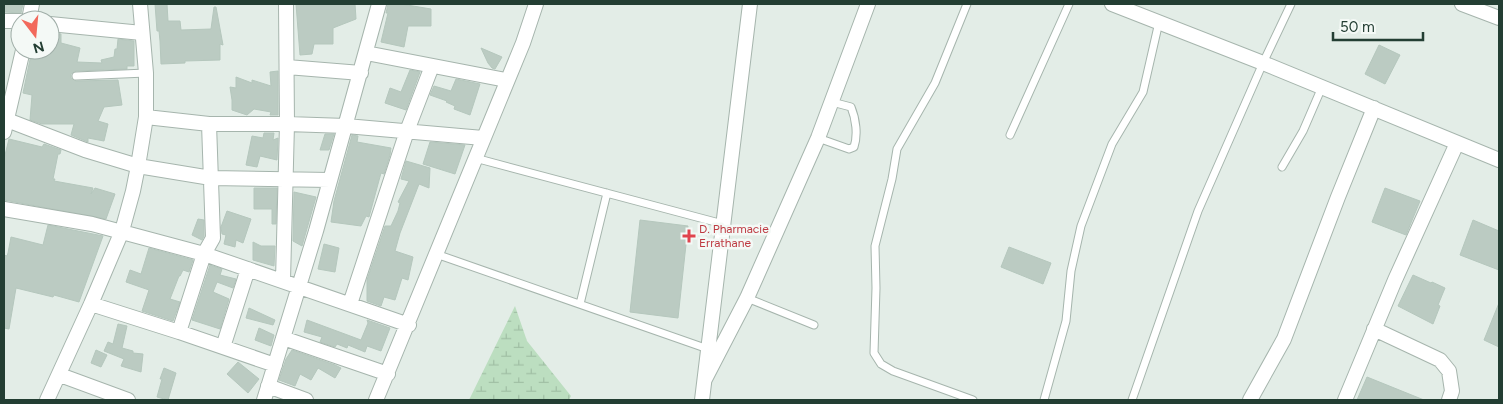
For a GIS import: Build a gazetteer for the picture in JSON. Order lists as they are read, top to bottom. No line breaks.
{"places":{"health":["D. Pharmacie Errathane"]},"scale_bar":"50 m","north":"bottom"}
